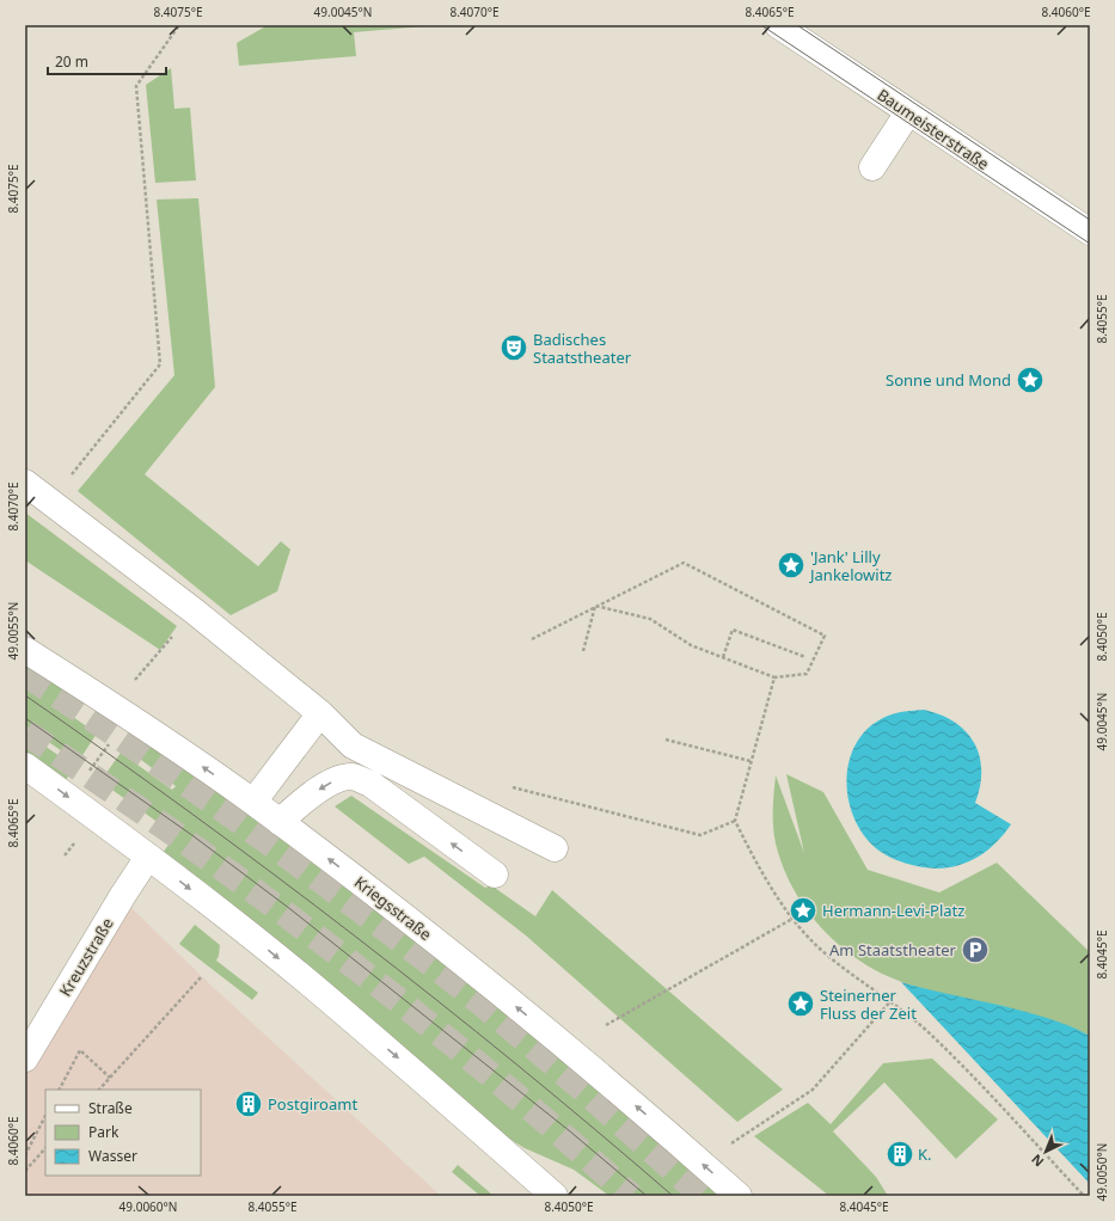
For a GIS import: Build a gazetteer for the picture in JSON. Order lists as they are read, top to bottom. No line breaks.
{"streets":{"main road":["Baumeisterstraße","Kriegsstraße","Kreuzstraße"]},"places":{"theatre":["Badisches Staatstheater"],"place":["Sonne und Mond","'Jank' Lilly Jankelowitz","Hermann-Levi-Platz","Steinerner Fluss der Zeit"],"parking":["Am Staatstheater"],"building":["Postgiroamt","K."]},"legend":["Straße","Park","Wasser"],"scale_bar":"20 m","north":"bottom left","coordinates":["8.4075°E","49.0045°N","8.4070°E","8.4065°E","8.4060°E","8.4055°E","49.0055°N","8.4050°E","8.4045°E","49.0050°N","49.0060°N"]}
